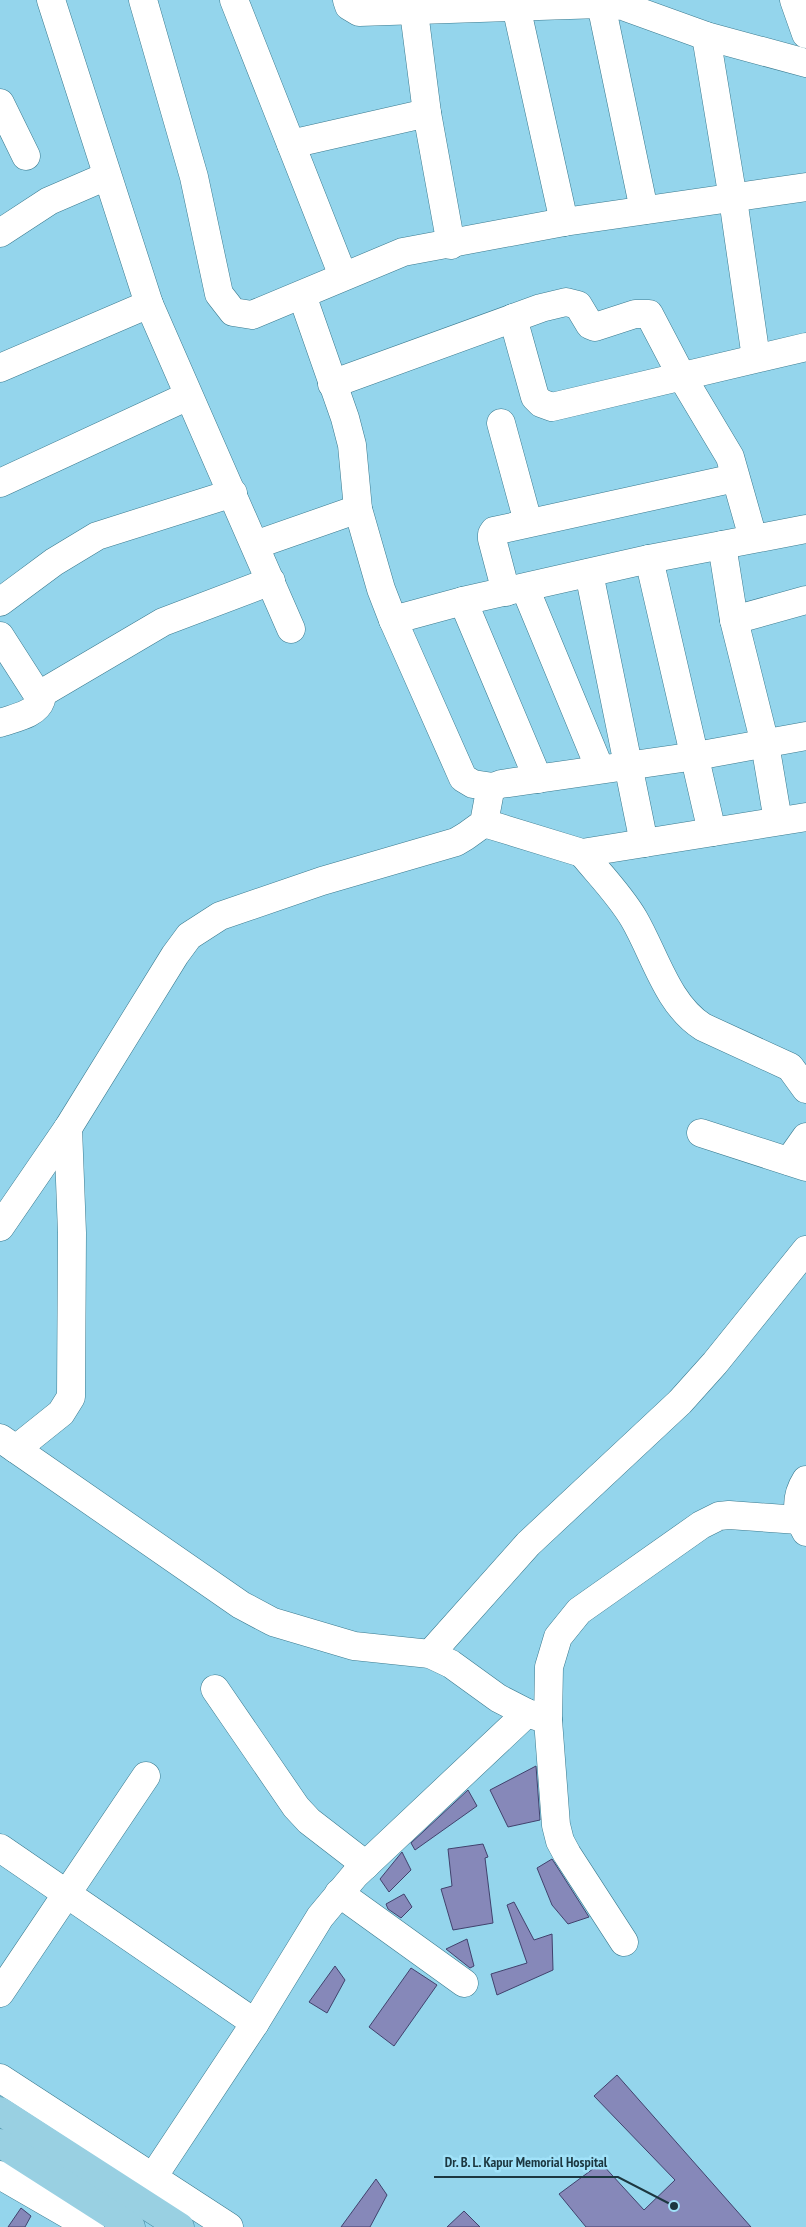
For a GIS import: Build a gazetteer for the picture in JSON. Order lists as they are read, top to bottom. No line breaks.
{"places":["Dr. B. L. Kapur Memorial Hospital"]}
